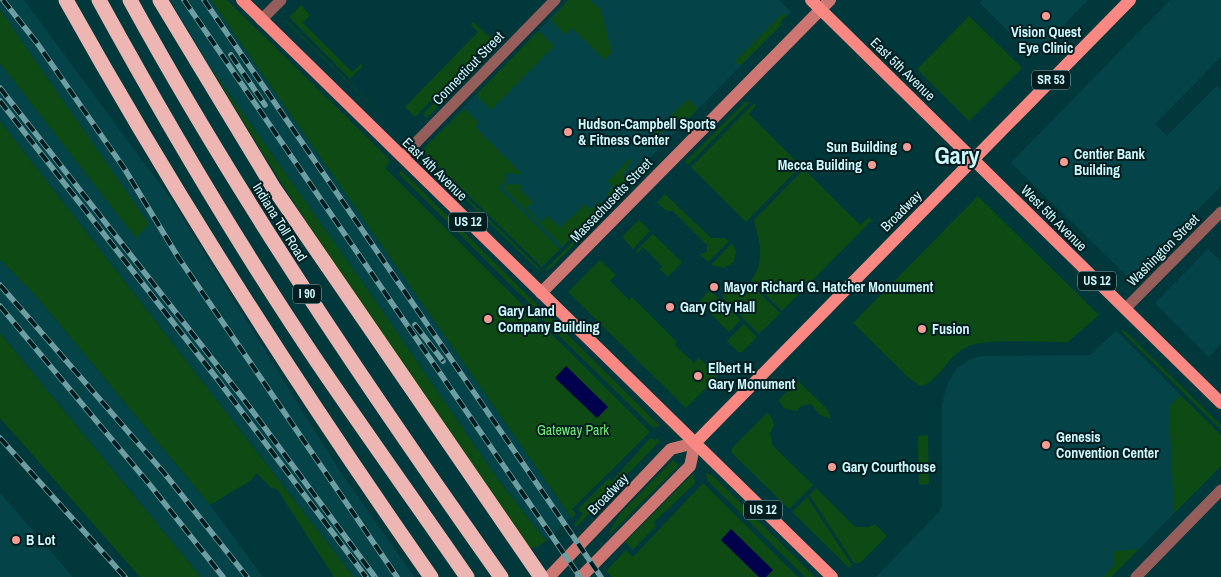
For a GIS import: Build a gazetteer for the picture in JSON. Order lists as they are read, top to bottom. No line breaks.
{"streets":{"highway":["Indiana Toll Road","I 90"],"main road":["East 5th Avenue","SR 53","East 4th Avenue","Broadway","West 5th Avenue","US 12"],"street":["Connecticut Street","Massachusetts Street","Washington Street"]},"crossings":[["Connecticut Street","East 4th Avenue"],["East 5th Avenue","Massachusetts Street"],["East 5th Avenue","Broadway"],["East 5th Avenue","West 5th Avenue"],["East 4th Avenue","Massachusetts Street"],["East 4th Avenue","Broadway"],["East 4th Avenue","US 12"],["Broadway","West 5th Avenue"],["Broadway","US 12"],["West 5th Avenue","Washington Street"]],"districts":["Gary"],"parks":["Gateway Park"],"places":["Vision Quest Eye Clinic","Hudson-Campbell Sports & Fitness Center","Sun Building","Centier Bank Building","Mecca Building","Mayor Richard G. Hatcher Monuument","Gary City Hall","Gary Land Company Building","Fusion","Elbert H. Gary Monument","Genesis Convention Center","Gary Courthouse","B Lot"]}
